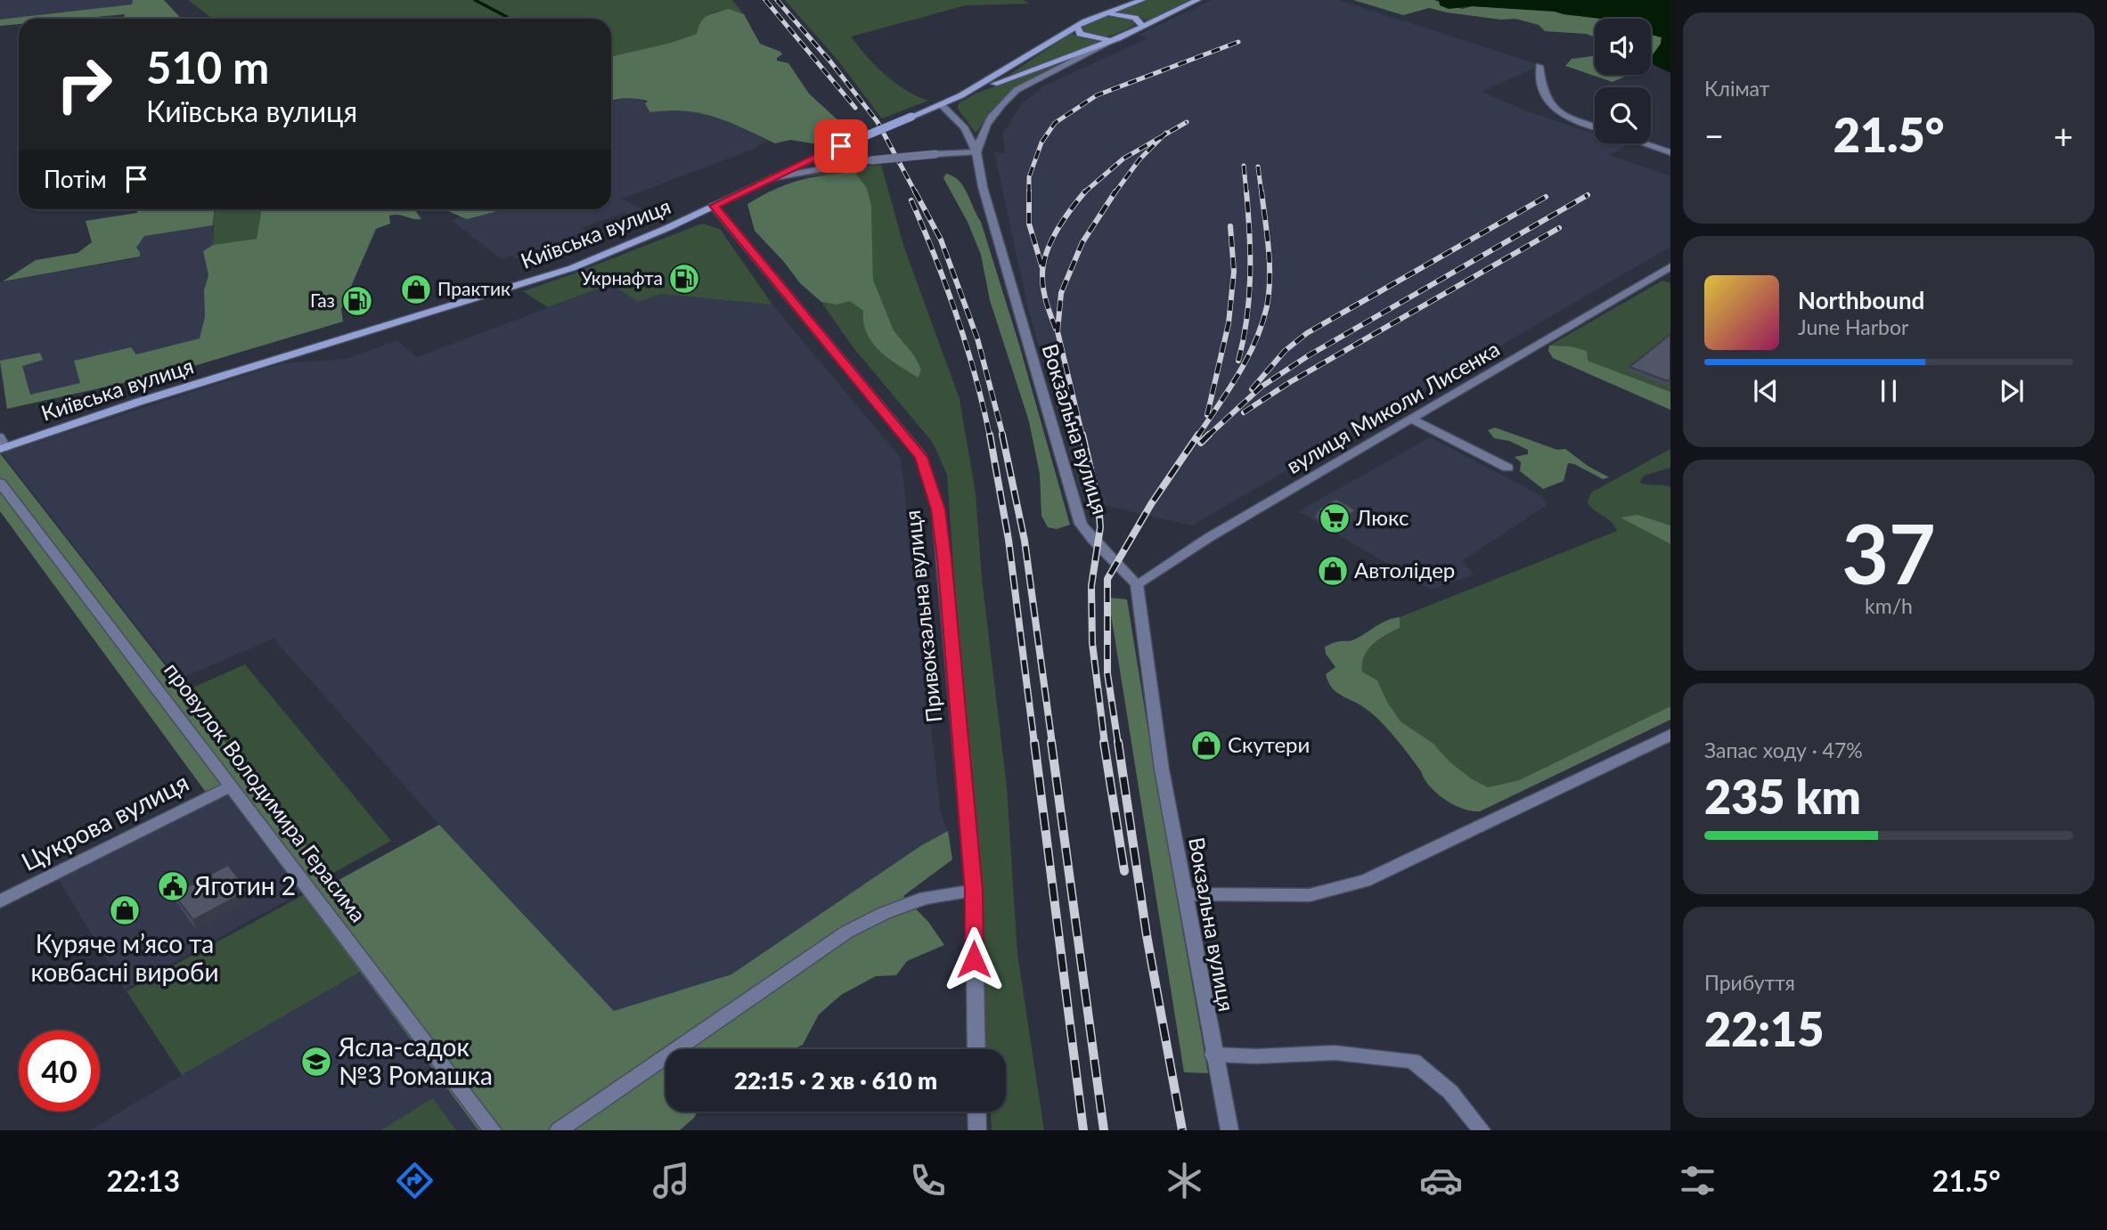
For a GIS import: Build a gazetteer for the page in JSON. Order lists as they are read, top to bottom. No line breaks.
{"streets":{"main road":["Київська вулиця"],"street":["вулиця Миколи Лисенка","Вокзальна вулиця","Привокзальна вулиця","провулок Володимира Герасима","Цукрова вулиця"]},"crossings":[["Київська вулиця","Вокзальна вулиця"],["Київська вулиця","Привокзальна вулиця"],["вулиця Миколи Лисенка","Вокзальна вулиця"],["провулок Володимира Герасима","Цукрова вулиця"]],"places":{"fuel station":["Укрнафта","Газ"],"shop":["Практик","Автолідер","Скутери","Куряче м’ясо та ковбасні вироби"],"supermarket":["Люкс"],"public building":["Яготин 2"],"school or university":["Ясла-садок №3 Ромашка"]},"page":{"tile":["Клімат",["37","km/h"],["Запас ходу · 47%","235 km"],["Прибуття","22:15"]],"turn":["510 m","Київська вулиця"],"heat":["−","21.5°","+"],"then":"Потім","song":["Northbound","June Harbor"],"limit":"40","trip":"22:15 · 2 хв · 610 m","tabs":["22:13","21.5°"]}}
